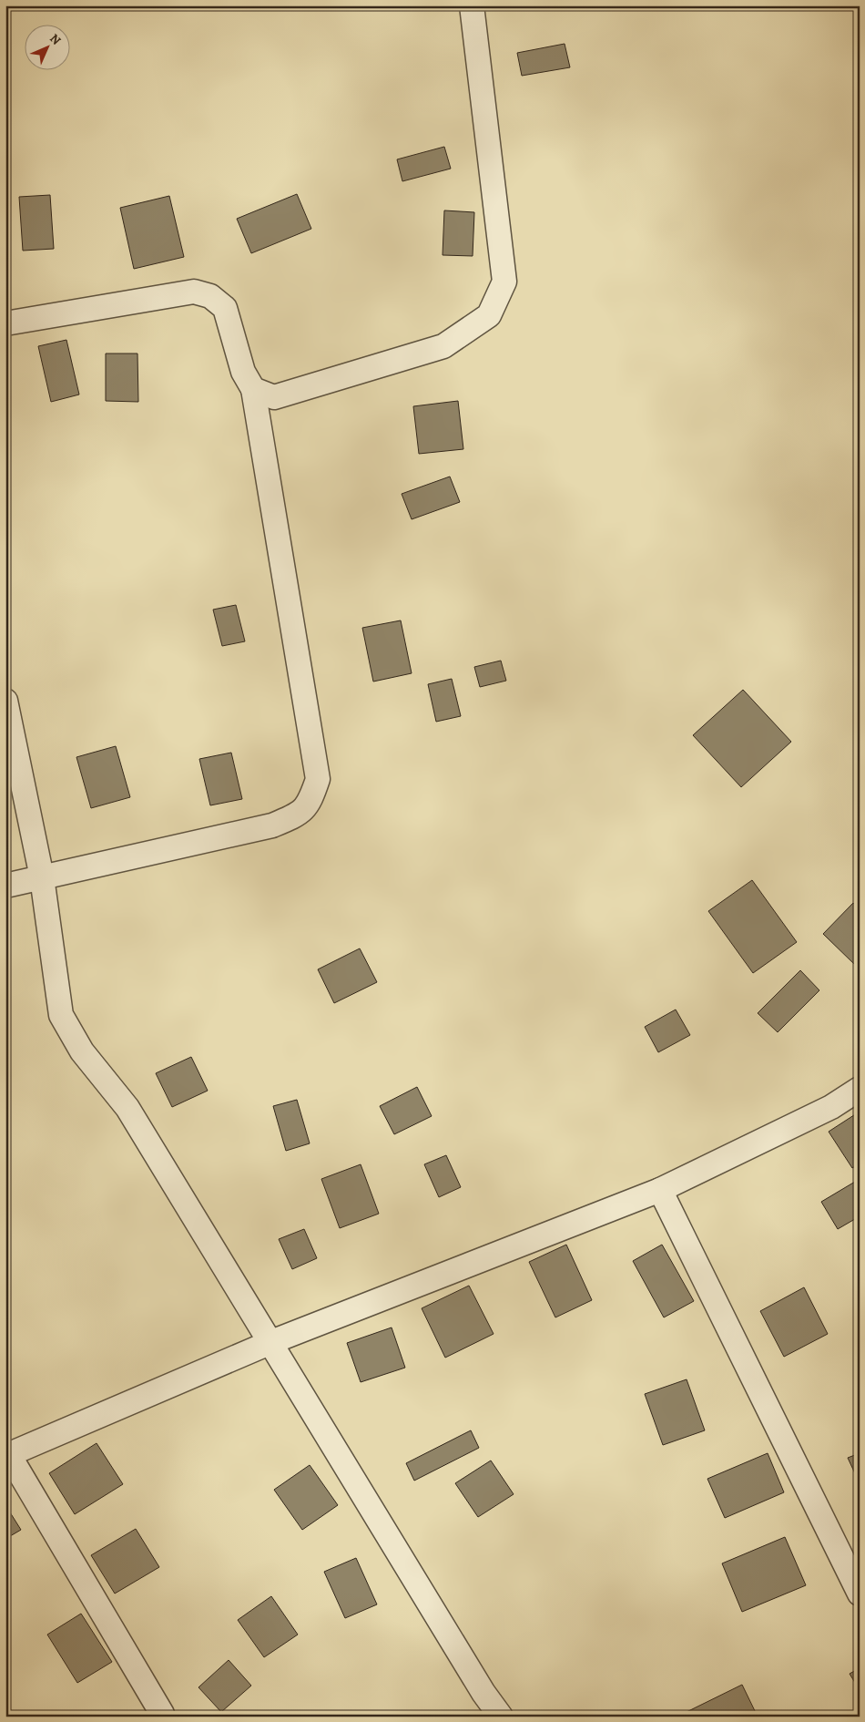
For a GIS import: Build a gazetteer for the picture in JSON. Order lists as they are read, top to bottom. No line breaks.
{"north":"top right"}
